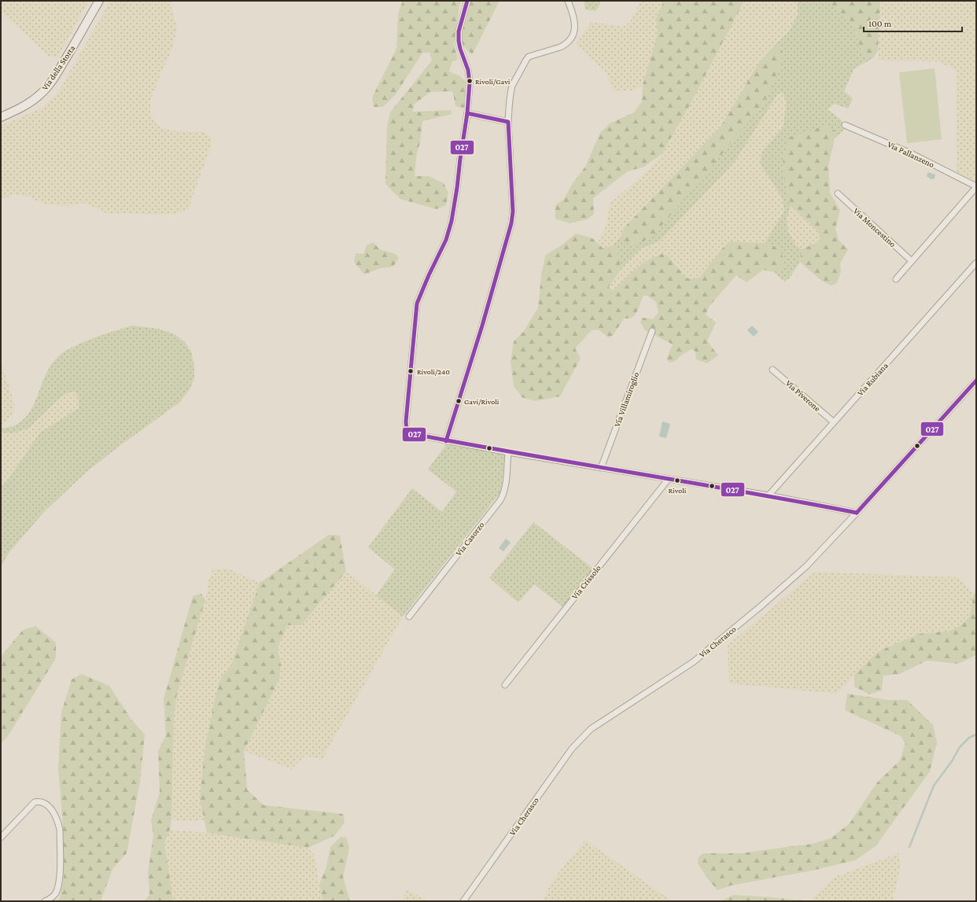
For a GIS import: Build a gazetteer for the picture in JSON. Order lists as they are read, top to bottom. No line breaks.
{"streets":{"main road":["Via della Storta"],"street":["Via Pallanzeno","Via Moncestino","Via Rubiana","Via Piverone","Via Villamiroglio","Via Casorzo","Via Crissolo","Via Cherasco"]},"crossings":[["Via Rubiana","Via Piverone"]],"places":["Rivoli/Gavi","Rivoli/240","Gavi/Rivoli","Rivoli"],"lines":["transit line 027"],"scale_bar":"100 m"}
